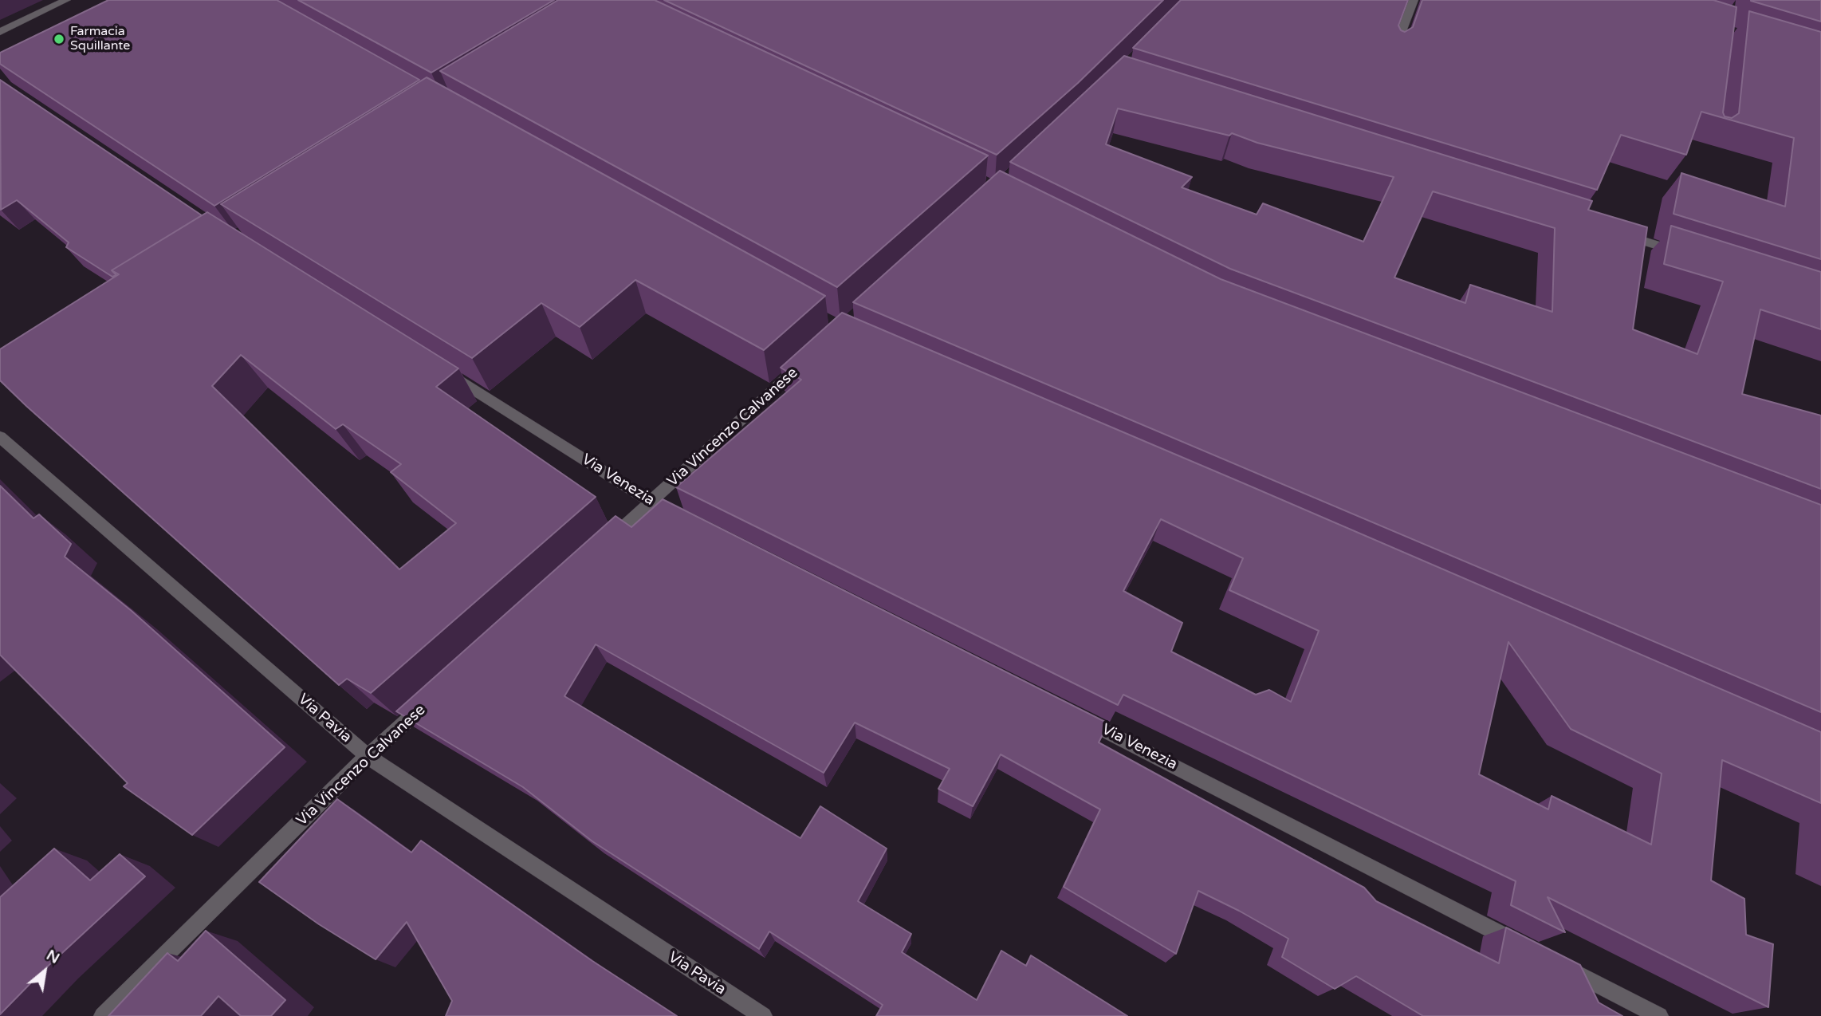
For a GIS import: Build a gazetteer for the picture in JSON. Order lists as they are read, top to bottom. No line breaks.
{"streets":{"street":["Via Vincenzo Calvanese","Via Venezia","Via Pavia"]},"crossings":[["Via Vincenzo Calvanese","Via Venezia"],["Via Vincenzo Calvanese","Via Pavia"]],"places":["Farmacia Squillante"],"north":"top right"}
